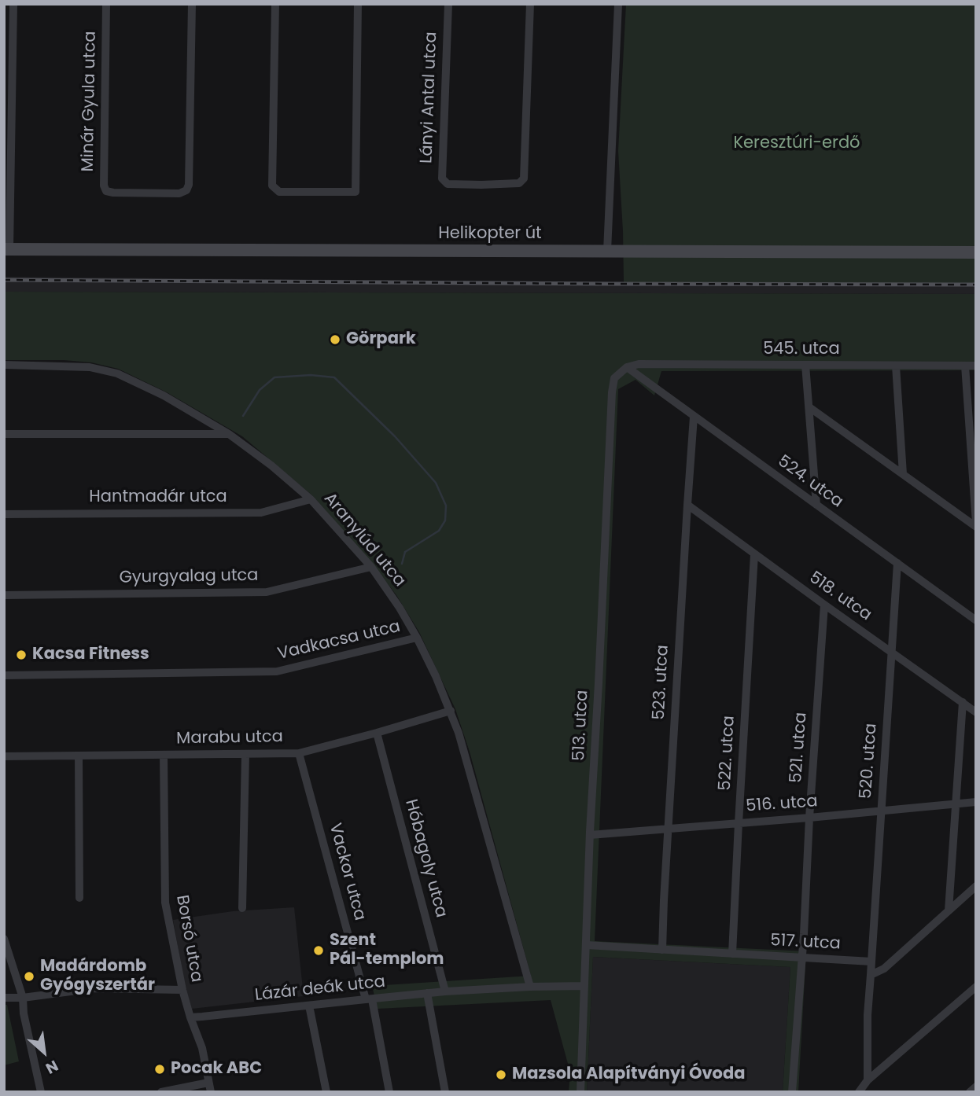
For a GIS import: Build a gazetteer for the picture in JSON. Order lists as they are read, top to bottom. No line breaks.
{"streets":{"street":["Lányi Antal utca","Minár Gyula utca","Helikopter út","545. utca","524. utca","Hantmadár utca","Aranylúd utca","Gyurgyalag utca","518. utca","Vadkacsa utca","523. utca","513. utca","Marabu utca","521. utca","522. utca","520. utca","516. utca","Hóbagoly utca","Vackor utca","Borsó utca","517. utca","Lázár deák utca"]},"crossings":[["545. utca","524. utca"],["545. utca","513. utca"],["524. utca","523. utca"],["524. utca","513. utca"],["524. utca","520. utca"],["Hantmadár utca","Aranylúd utca"],["Aranylúd utca","Gyurgyalag utca"],["Aranylúd utca","Vadkacsa utca"],["Aranylúd utca","Marabu utca"],["Aranylúd utca","Lázár deák utca"],["518. utca","523. utca"],["518. utca","521. utca"],["518. utca","522. utca"],["518. utca","520. utca"],["523. utca","516. utca"],["523. utca","517. utca"],["513. utca","516. utca"],["513. utca","517. utca"],["513. utca","Lázár deák utca"],["Marabu utca","Hóbagoly utca"],["Marabu utca","Vackor utca"],["Marabu utca","Borsó utca"],["521. utca","516. utca"],["521. utca","517. utca"],["522. utca","516. utca"],["522. utca","517. utca"],["520. utca","516. utca"],["520. utca","517. utca"],["Hóbagoly utca","Lázár deák utca"],["Vackor utca","Lázár deák utca"],["Borsó utca","Lázár deák utca"]],"parks":["Keresztúri-erdő"],"places":["Görpark","Kacsa Fitness","Szent Pál-templom","Madárdomb Gyógyszertár","Pocak ABC","Mazsola Alapítványi Óvoda"],"north":"bottom right"}
